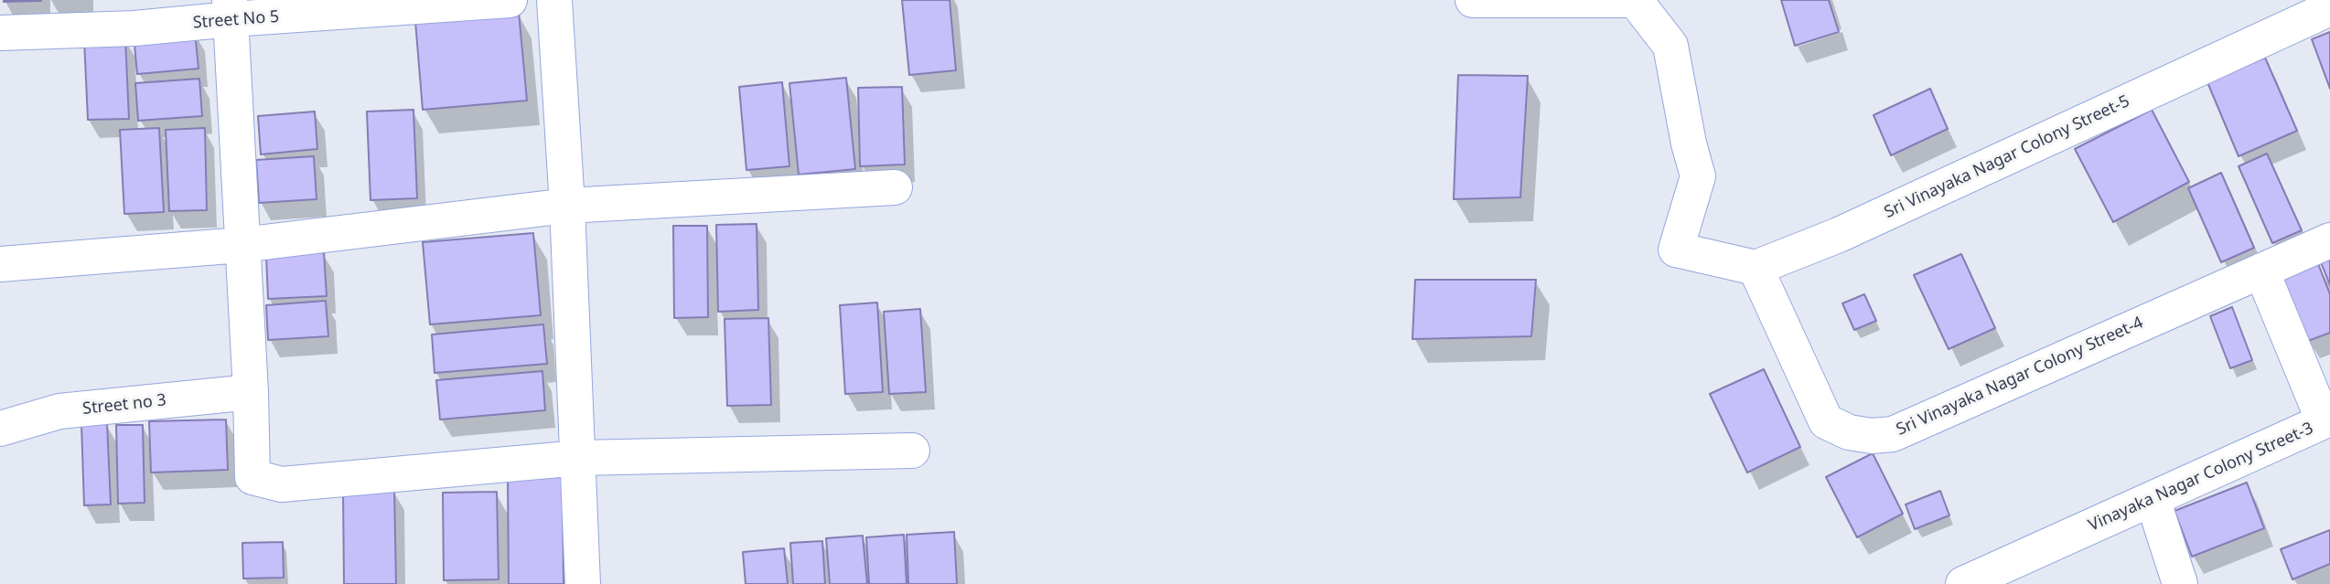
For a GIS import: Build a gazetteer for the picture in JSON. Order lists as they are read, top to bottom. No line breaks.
{"streets":{"street":["Street No 5","Sri Vinayaka Nagar Colony Street-5","Sri Vinayaka Nagar Colony Street-4","Street no 3","Vinayaka Nagar Colony Street-3"]},"crossings":[["Sri Vinayaka Nagar Colony Street-5","Sri Vinayaka Nagar Colony Street-4"],["Sri Vinayaka Nagar Colony Street-4","Vinayaka Nagar Colony Street-3"]]}
